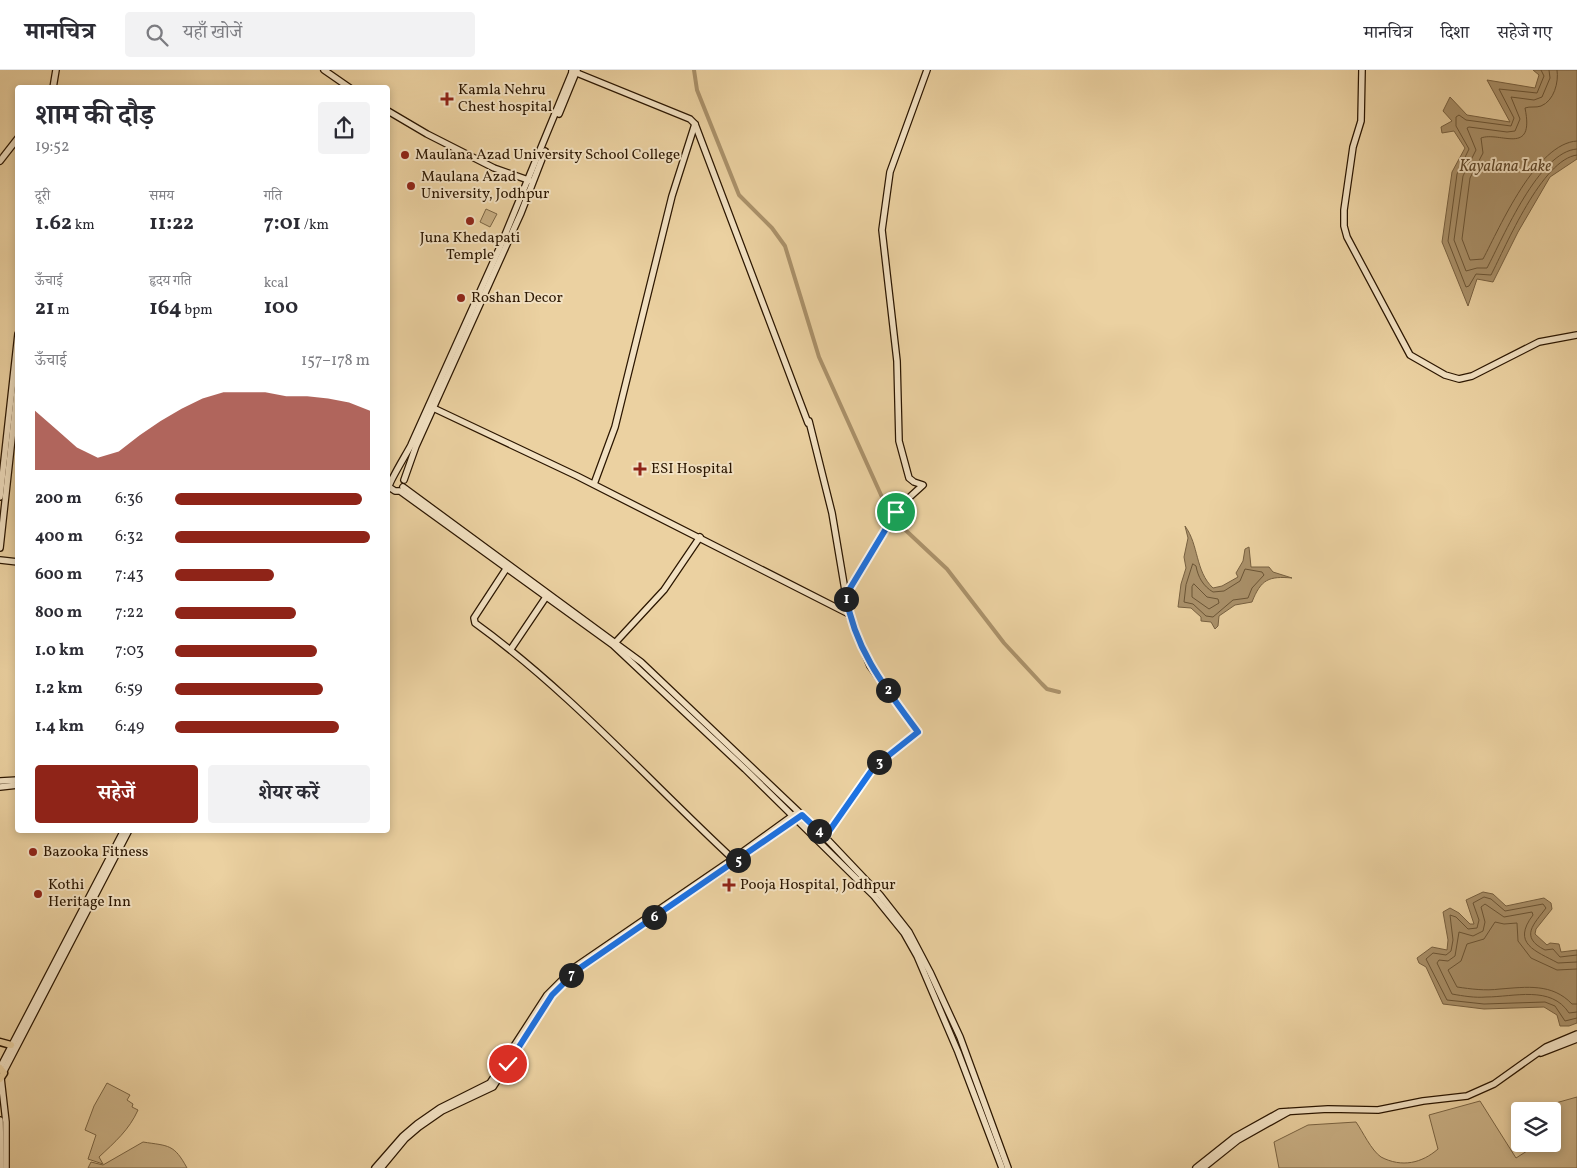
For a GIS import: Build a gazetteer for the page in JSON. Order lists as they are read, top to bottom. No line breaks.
{"water":["Kayalana Lake"],"places":{"health":["Kamla Nehru Chest hospital","ESI Hospital","Pooja Hospital, Jodhpur"],"other":["Maulana Azad University School College","Maulana Azad University, Jodhpur","Juna Khedapati Temple","Roshan Decor","Bazooka Fitness","Kothi Heritage Inn"]},"page":{"header":"मानचित्र","search":"यहाँ खोजें","nav":["मानचित्र","दिशा","सहेजे गए"],"heading":["शाम की दौड़","19:52"],"stats":[["दूरी","1.62 km"],["समय","11:22"],["गति","7:01 /km"],["ऊँचाई","21 m"],["हृदय गति","164 bpm"],["kcal","100"]],"chart":["ऊँचाई","157–178 m"],"list":[{"name":"200 m","note":"6:36"},{"name":"400 m","note":"6:32"},{"name":"600 m","note":"7:43"},{"name":"800 m","note":"7:22"},{"name":"1.0 km","note":"7:03"},{"name":"1.2 km","note":"6:59"},{"name":"1.4 km","note":"6:49"}],"pins":["1","2","3","4","5","6","7"],"buttons":["सहेजें","शेयर करें"]}}
